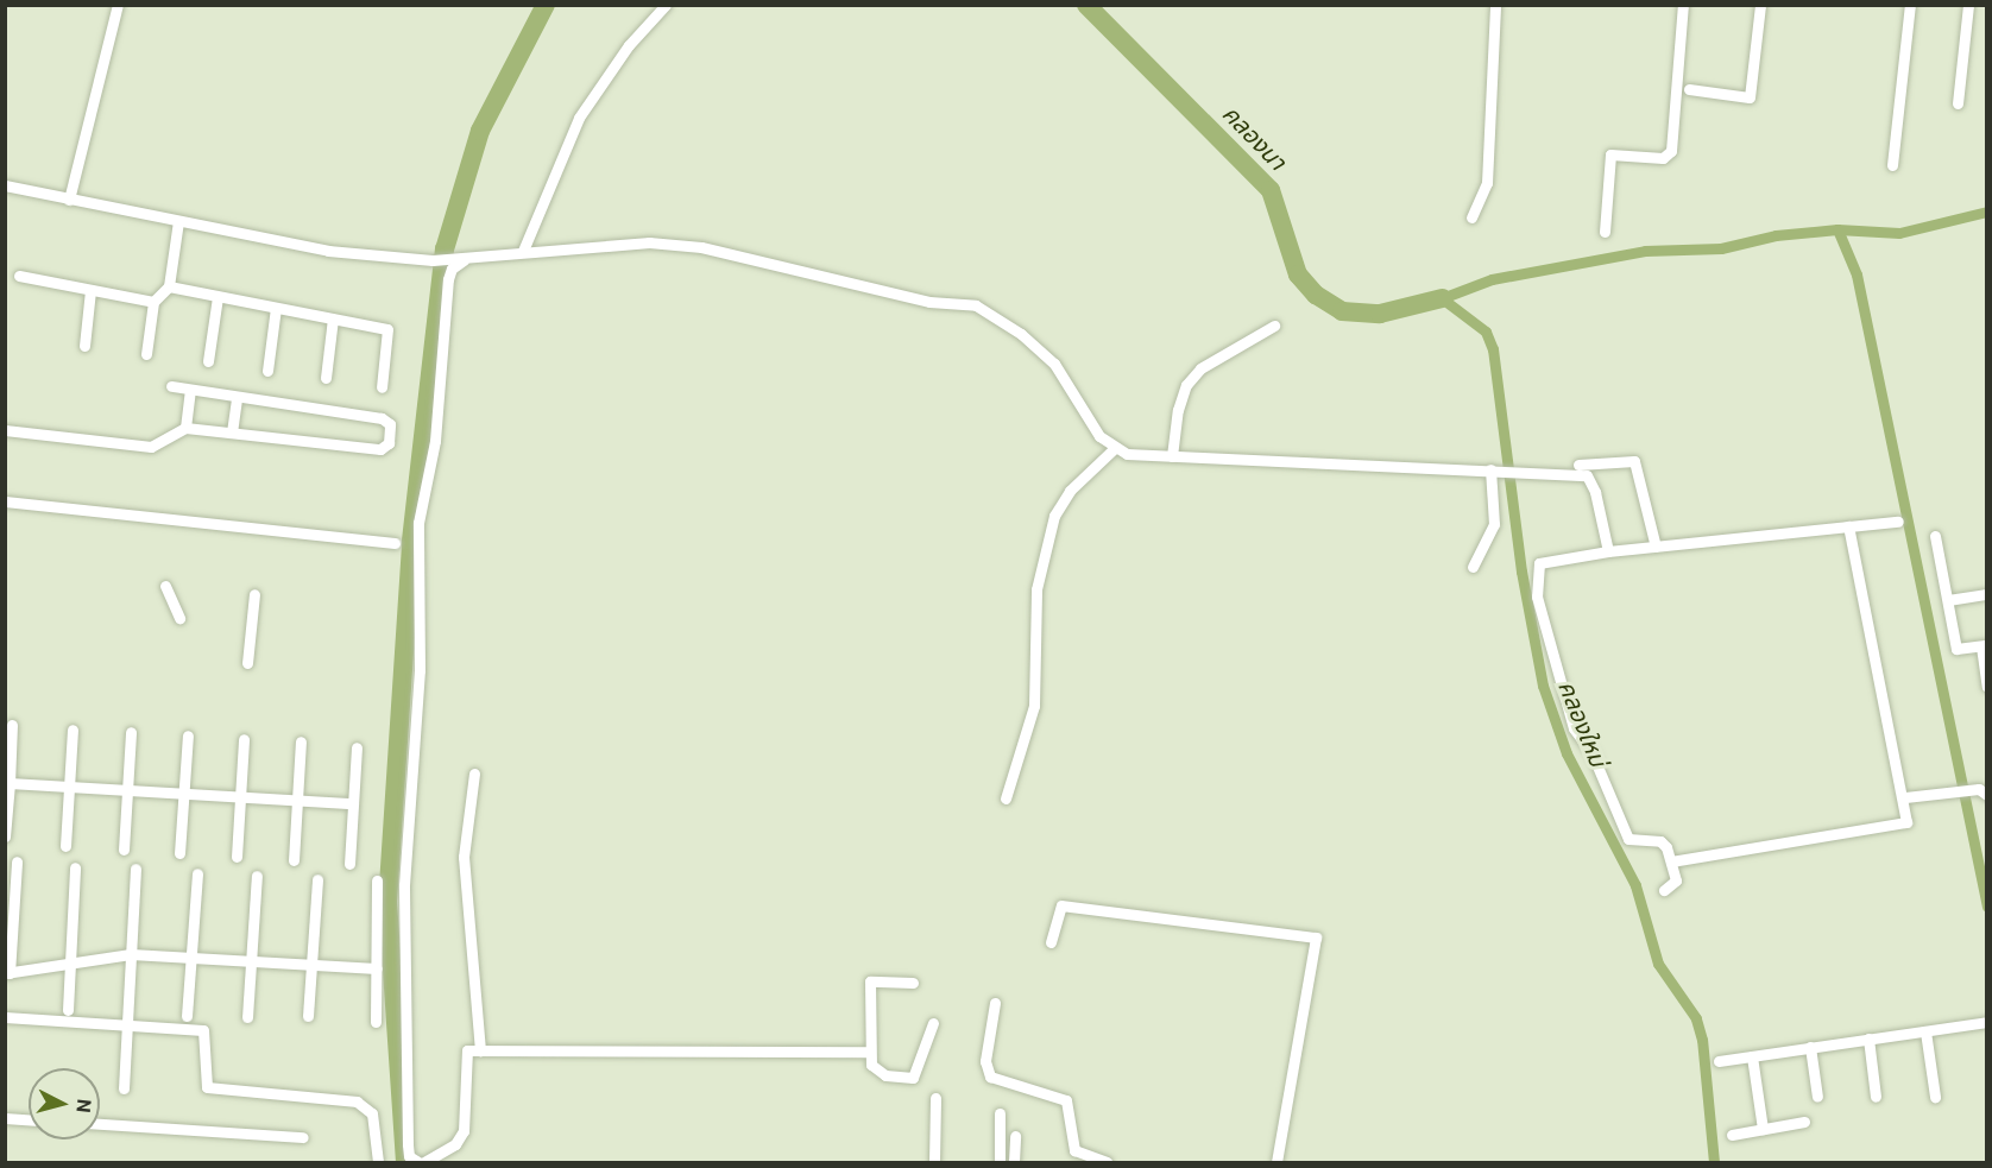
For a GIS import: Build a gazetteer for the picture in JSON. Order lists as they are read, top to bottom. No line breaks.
{"water":["คลองนา","คลองใหม่"],"north":"right"}
